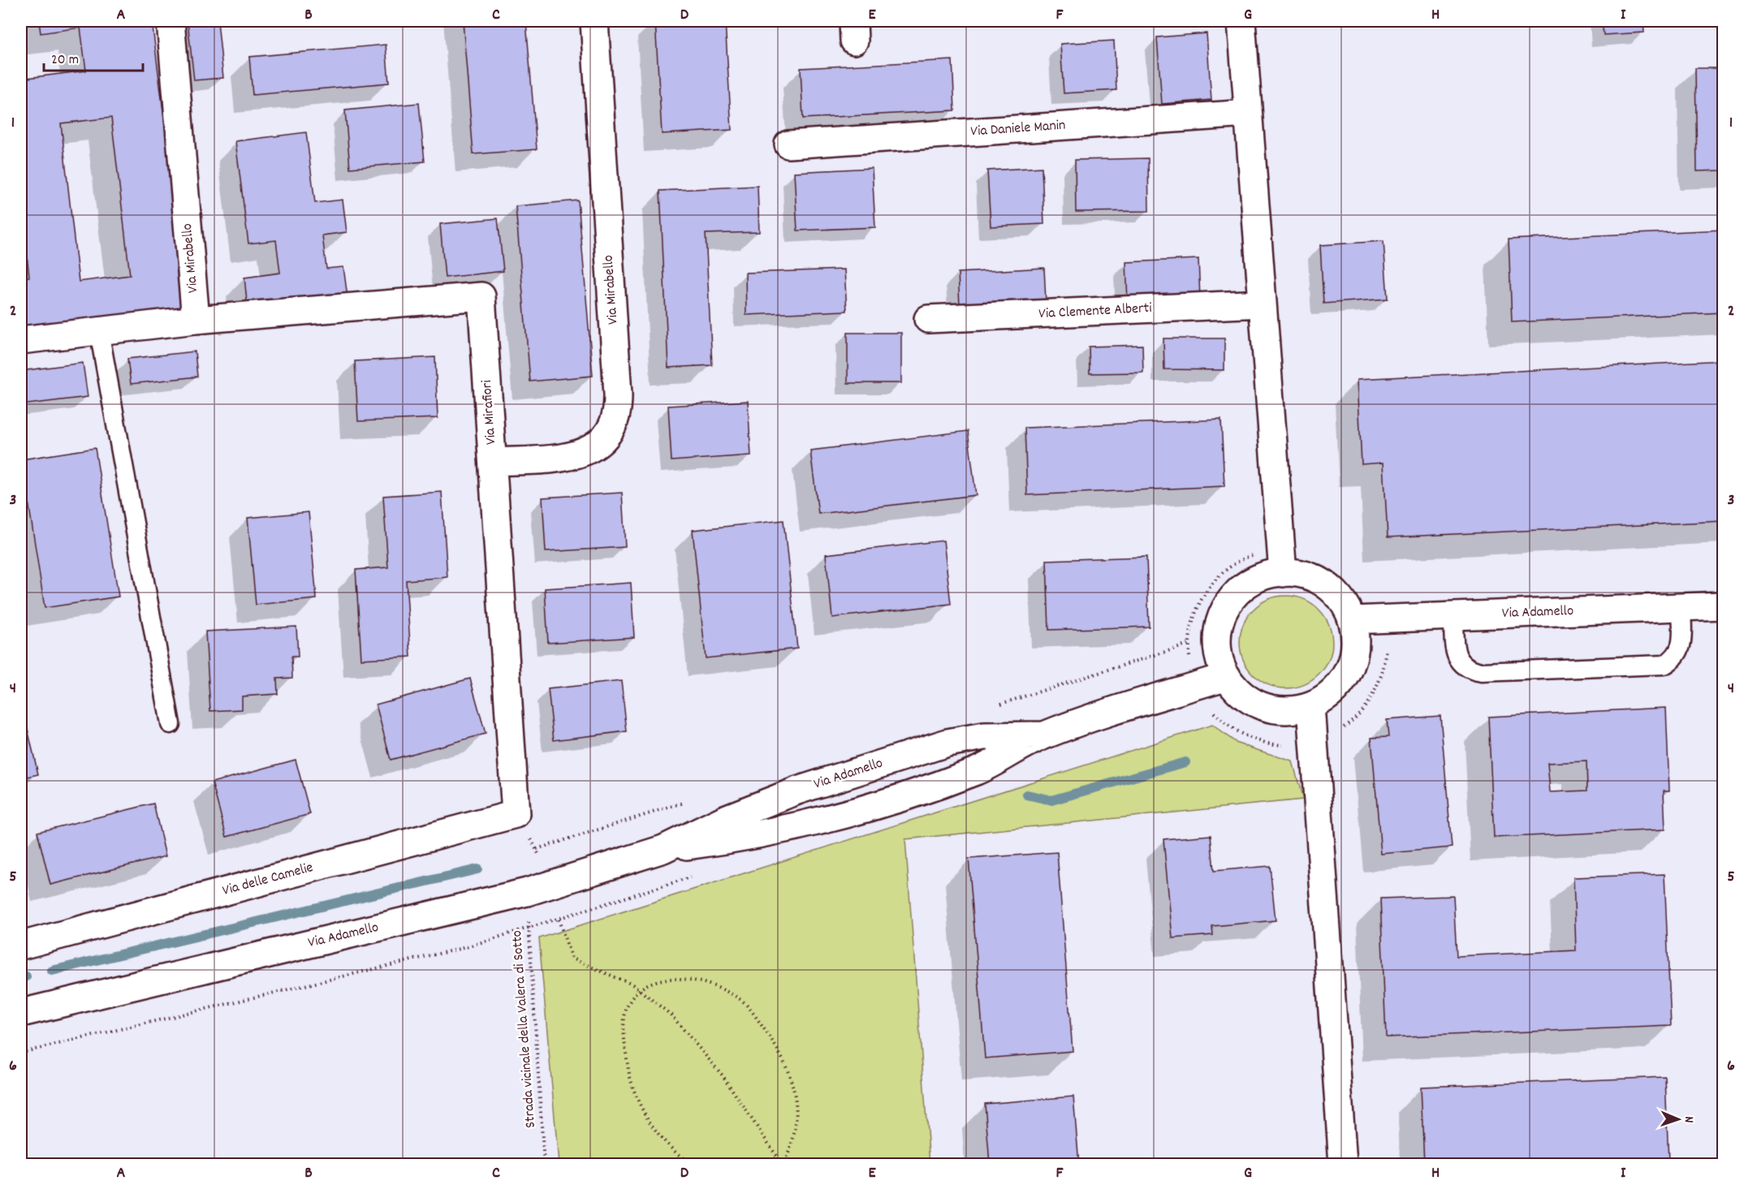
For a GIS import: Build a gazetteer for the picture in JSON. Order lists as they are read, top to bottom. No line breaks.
{"streets":{"street":["Via Daniele Manin","Via Mirabello","Via Clemente Alberti","Via Mirafiori","Via Adamello","Via delle Camelie"],"path":["Strada vicinale della Valera di Sotto"]},"crossings":[["Via Mirabello","Via Mirafiori"],["Via Mirafiori","Via delle Camelie"],["Via Adamello","Strada vicinale della Valera di Sotto"]],"scale_bar":"20 m","north":"right","grid":{"columns":["A","B","C","D","E","F","G","H","I"],"rows":["1","2","3","4","5","6"]}}
